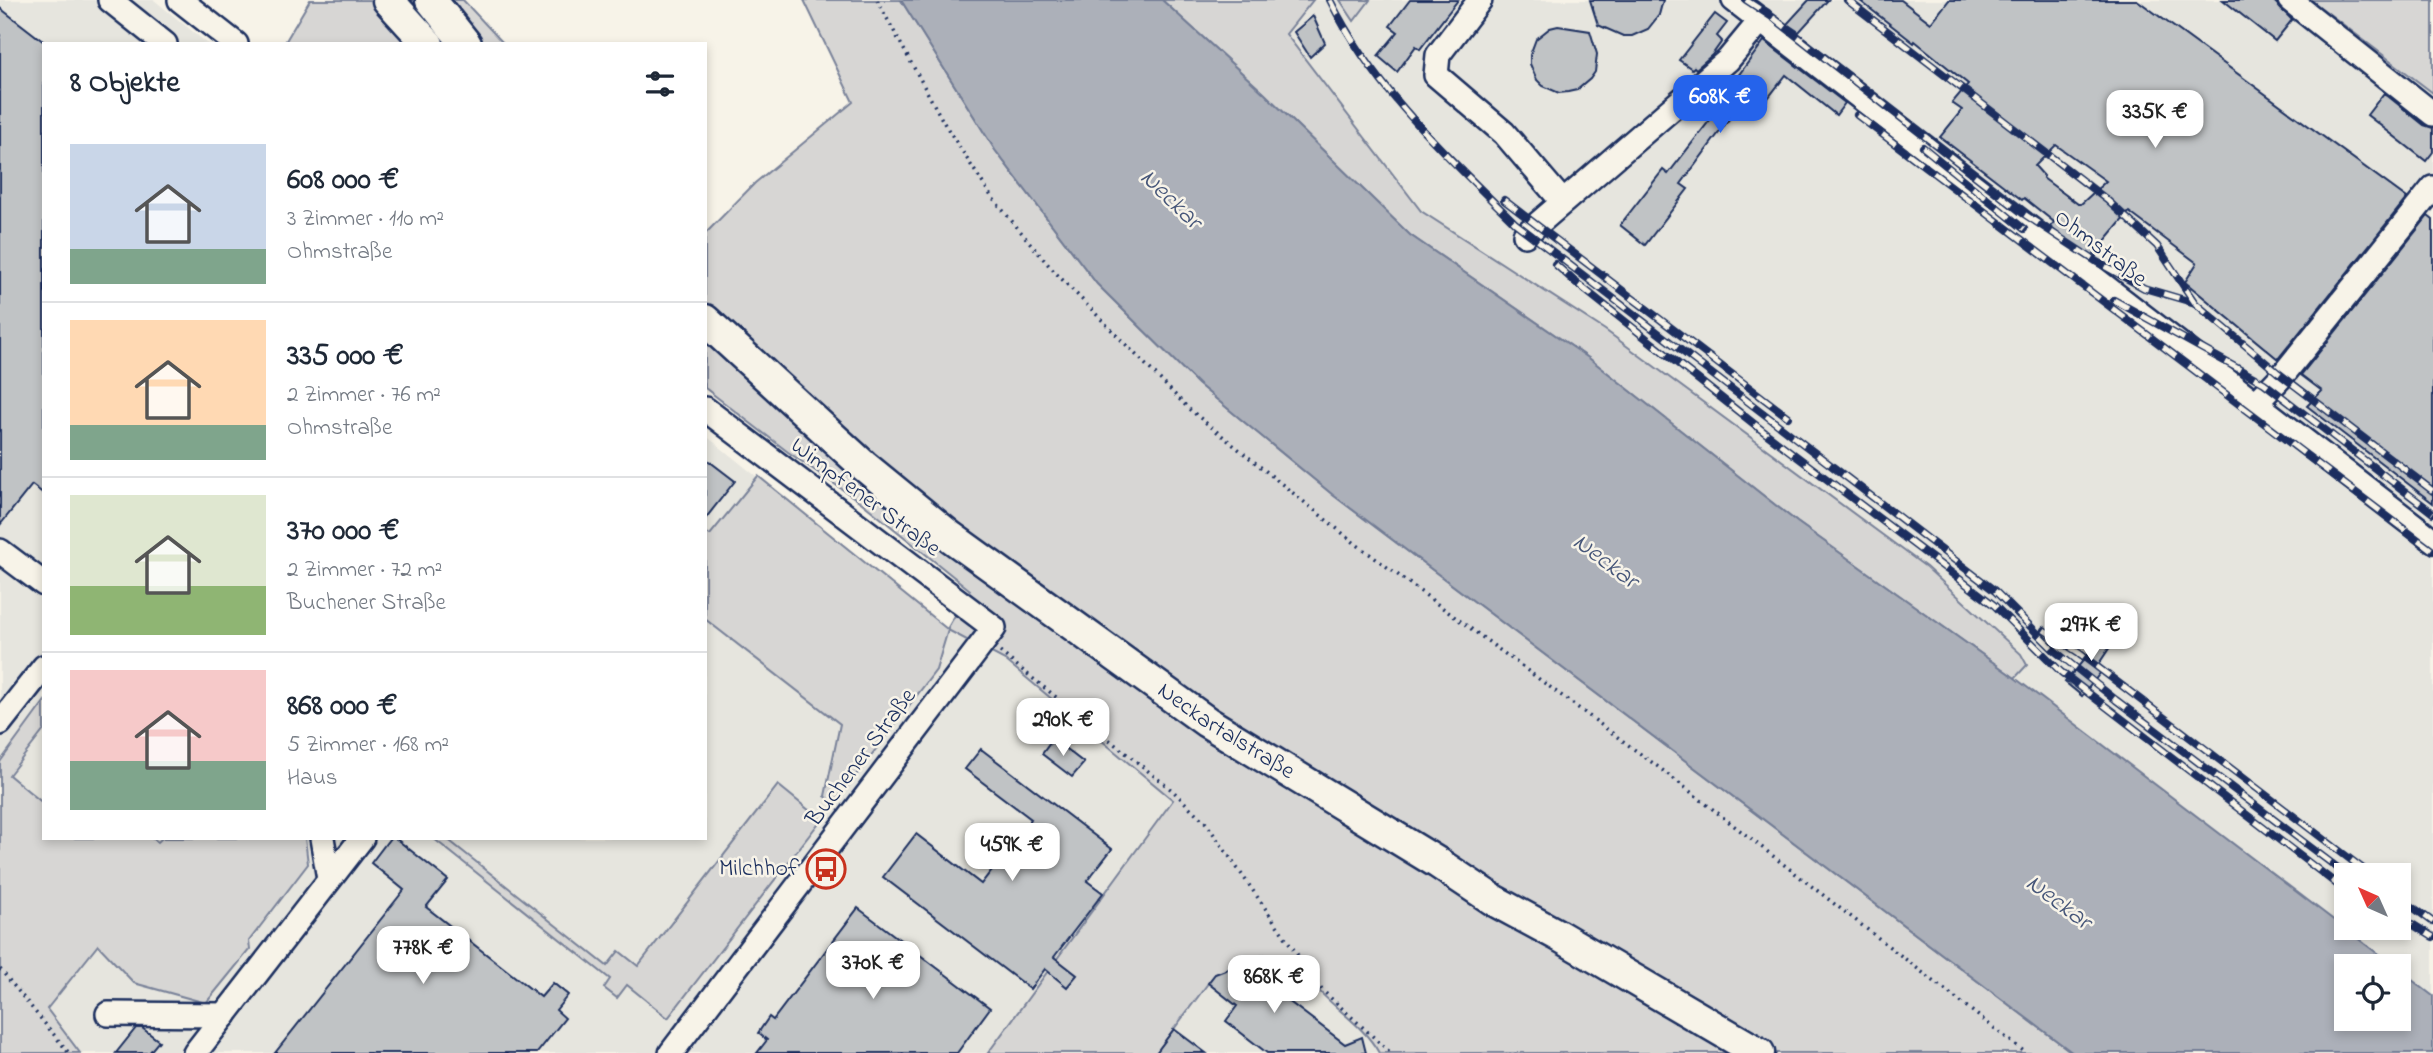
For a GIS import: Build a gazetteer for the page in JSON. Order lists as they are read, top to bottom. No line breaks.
{"streets":{"main road":["Neckartalstraße"],"street":["Ohmstraße","Wimpfener Straße","Buchener Straße"]},"crossings":[["Wimpfener Straße","Buchener Straße"]],"water":["Neckar"],"places":{"bus stop":["Milchhof"]},"north":"top left","page":{"heading":"8 Objekte","price":["608K €","335K €","297K €","290K €","459K €","778K €","370K €","868K €"],"list":[{"name":"608 000 €","note":"3 Zimmer · 110 m² · Ohmstraße"},{"name":"335 000 €","note":"2 Zimmer · 76 m² · Ohmstraße"},{"name":"370 000 €","note":"2 Zimmer · 72 m² · Buchener Straße"},{"name":"868 000 €","note":"5 Zimmer · 168 m² · Haus"}]}}
